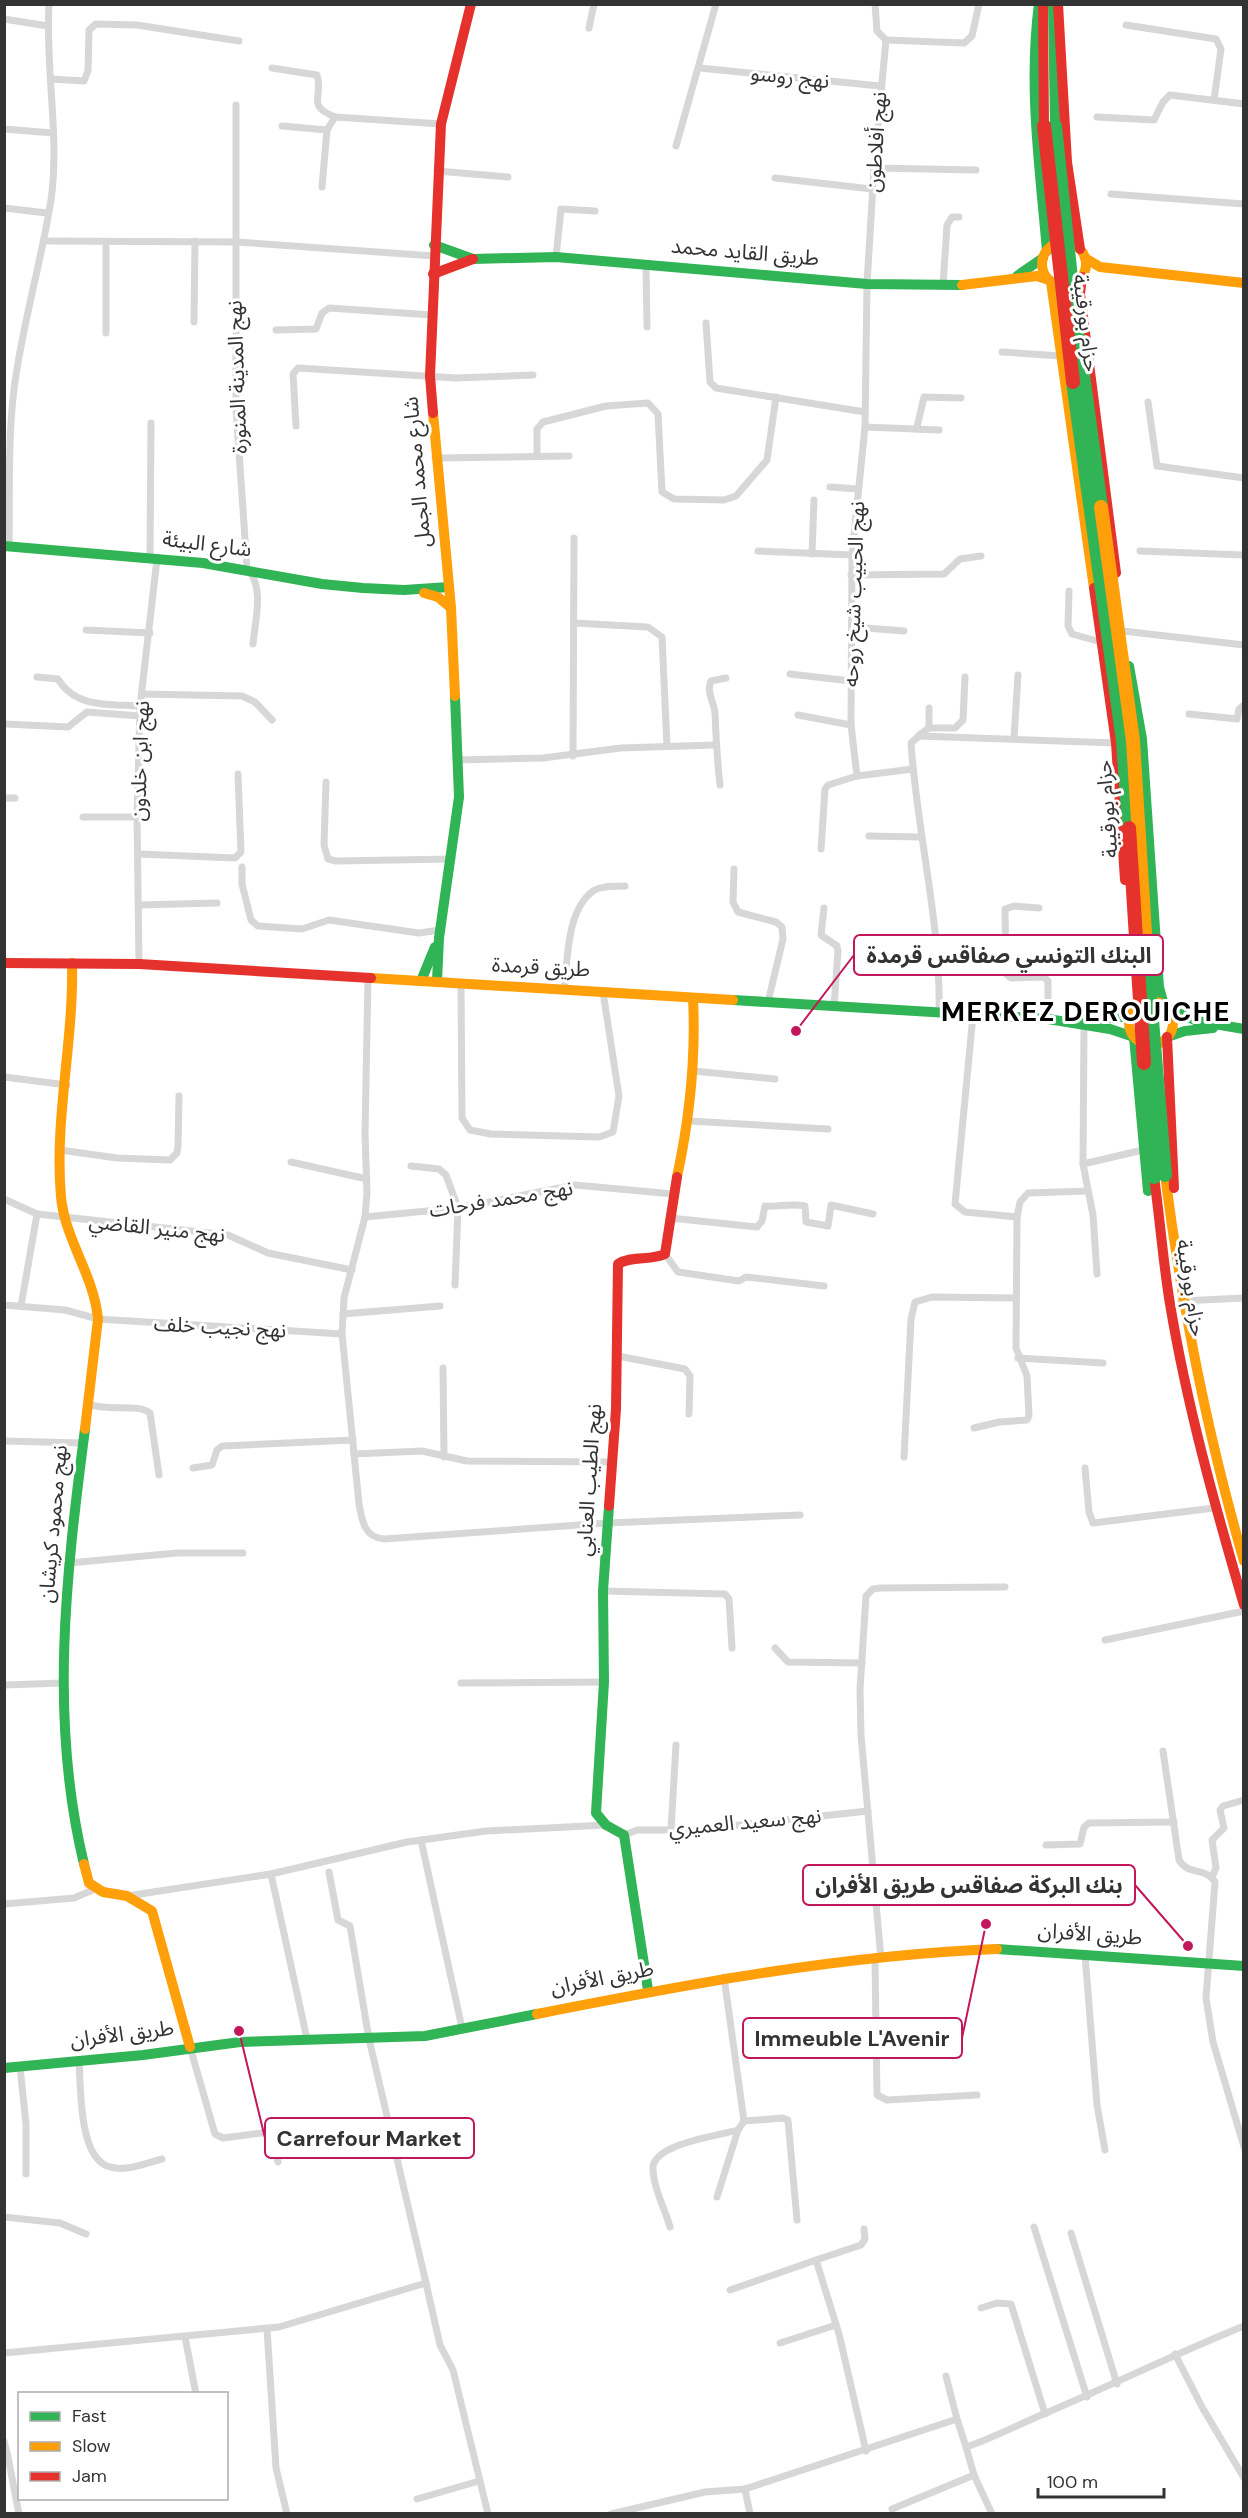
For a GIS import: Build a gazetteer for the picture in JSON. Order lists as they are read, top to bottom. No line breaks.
{"streets":{"main road":["طريق القايد محمد","حزام بورقيبة","شارع محمد الجمل","شارع البيئة","طريق قرمدة","نهج الطيب العنابي","نهج محمود كريشان","طريق الأفران"],"street":["نهج روسو","نهج أفلاطون","نهج المدينة المنورة","نهج الحبيب شيخ روحه","نهج ابن خلدون","نهج محمد فرحات","نهج منير القاضي","نهج نجيب خلف","نهج سعيد العميري"]},"crossings":[["نهج روسو","نهج أفلاطون"],["نهج أفلاطون","طريق القايد محمد"],["نهج أفلاطون","نهج الحبيب شيخ روحه"],["طريق القايد محمد","حزام بورقيبة"],["طريق القايد محمد","شارع محمد الجمل"],["طريق القايد محمد","نهج الحبيب شيخ روحه"],["حزام بورقيبة","طريق قرمدة"],["نهج المدينة المنورة","شارع البيئة"],["شارع محمد الجمل","شارع البيئة"],["شارع محمد الجمل","طريق قرمدة"],["شارع البيئة","نهج ابن خلدون"],["نهج ابن خلدون","طريق قرمدة"],["طريق قرمدة","نهج محمود كريشان"],["نهج منير القاضي","نهج محمود كريشان"],["نهج نجيب خلف","نهج محمود كريشان"]],"districts":["MERKEZ DEROUICHE"],"places":["البنك التونسي صفاقس قرمدة","Immeuble L'Avenir","بنك البركة صفاقس طريق الأفران","Carrefour Market"],"legend":["Fast","Slow","Jam"],"scale_bar":"100 m"}
